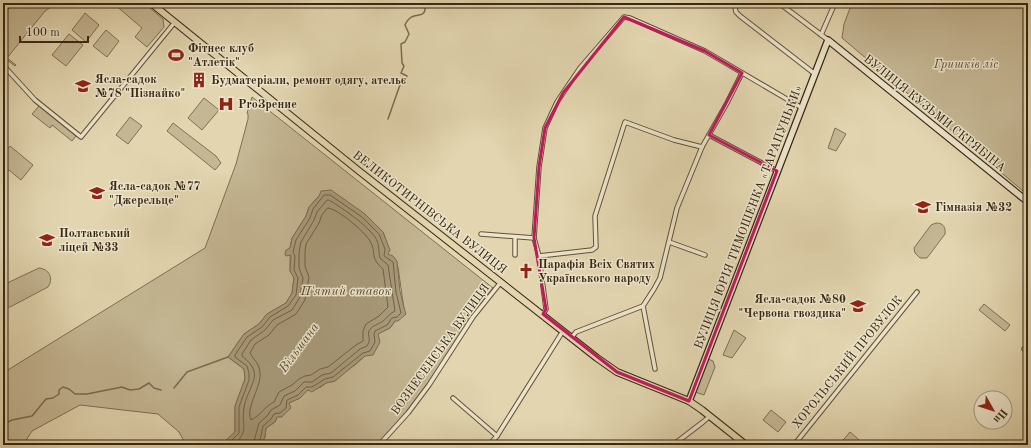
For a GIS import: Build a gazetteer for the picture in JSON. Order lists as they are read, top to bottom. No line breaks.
{"streets":{"main road":["ВЕЛИКОТИРНІВСЬКА ВУЛИЦЯ"],"street":["ВУЛИЦЯ КУЗЬМИ СКРЯБІНА","ВУЛИЦЯ ЮРІЯ ТИМОШЕНКА «ТАРАПУНЬКИ»","ВОЗНЕСЕНСЬКА ВУЛИЦЯ","ХОРОЛЬСЬКИЙ ПРОВУЛОК"]},"crossings":[["ВУЛИЦЯ КУЗЬМИ СКРЯБІНА","ВУЛИЦЯ ЮРІЯ ТИМОШЕНКА «ТАРАПУНЬКИ»"],["ВЕЛИКОТИРНІВСЬКА ВУЛИЦЯ","ВУЛИЦЯ ЮРІЯ ТИМОШЕНКА «ТАРАПУНЬКИ»"],["ВЕЛИКОТИРНІВСЬКА ВУЛИЦЯ","ВОЗНЕСЕНСЬКА ВУЛИЦЯ"]],"water":["П'ятий ставок","Вільшана"],"parks":["Гришків ліс"],"places":{"sports":["Фітнес клуб \"Атлетік\""],"building":["Будматеріали, ремонт одягу, ательє"],"school or university":["Ясла-садок №78 \"Пізнайко\"","Ясла-садок №77 \"Джерельце\"","Гімназія №32","Полтавський ліцей №33","Ясла-садок №80 \"Червона гвоздика\""],"hospital":["ProЗрение"],"church":["Парафія Всіх Святих Українського народу"]},"scale_bar":"100 m","north":"bottom right"}
